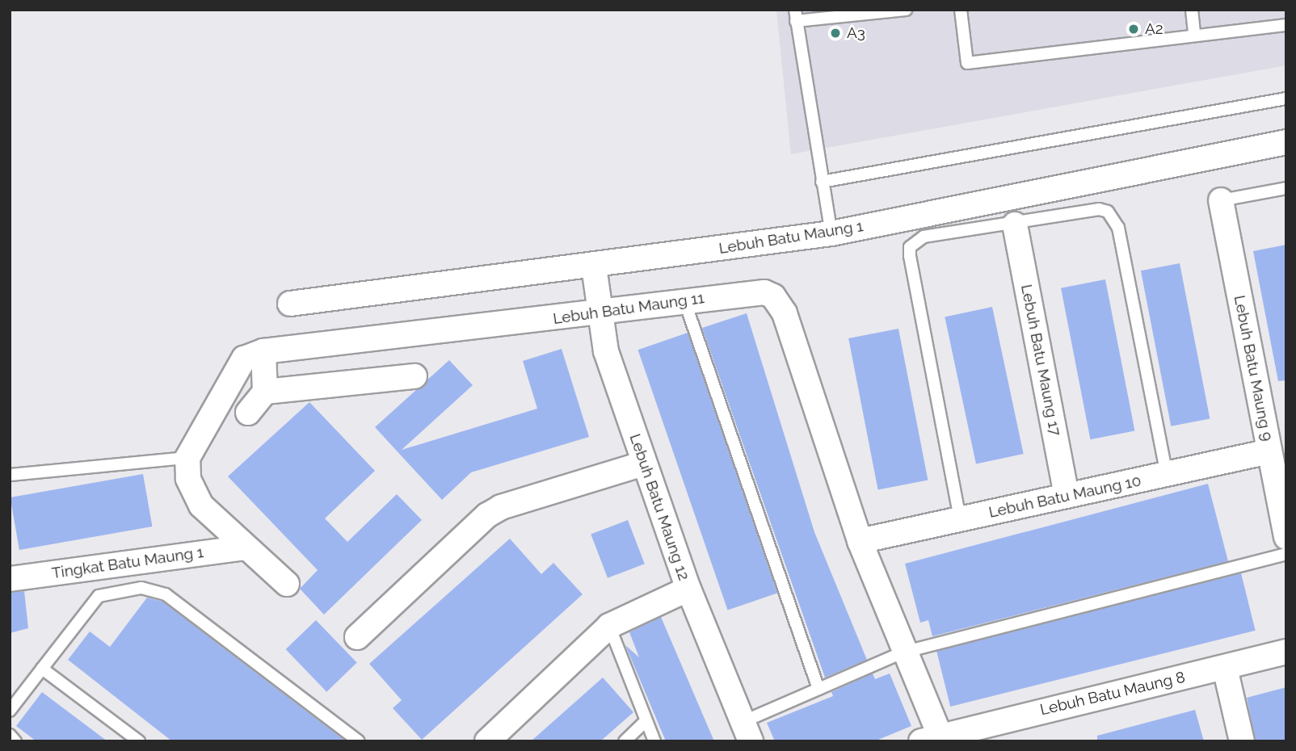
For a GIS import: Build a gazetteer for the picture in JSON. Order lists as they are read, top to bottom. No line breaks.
{"streets":{"street":["Lebuh Batu Maung 1","Lebuh Batu Maung 11","Lebuh Batu Maung 17","Lebuh Batu Maung 9","Lebuh Batu Maung 10","Lebuh Batu Maung 12","Tingkat Batu Maung 1","Lebuh Batu Maung 8"]},"crossings":[["Lebuh Batu Maung 1","Lebuh Batu Maung 12"],["Lebuh Batu Maung 11","Lebuh Batu Maung 10"],["Lebuh Batu Maung 11","Lebuh Batu Maung 12"],["Lebuh Batu Maung 11","Lebuh Batu Maung 8"],["Lebuh Batu Maung 17","Lebuh Batu Maung 10"],["Lebuh Batu Maung 9","Lebuh Batu Maung 10"]],"places":["A2","A3"]}
